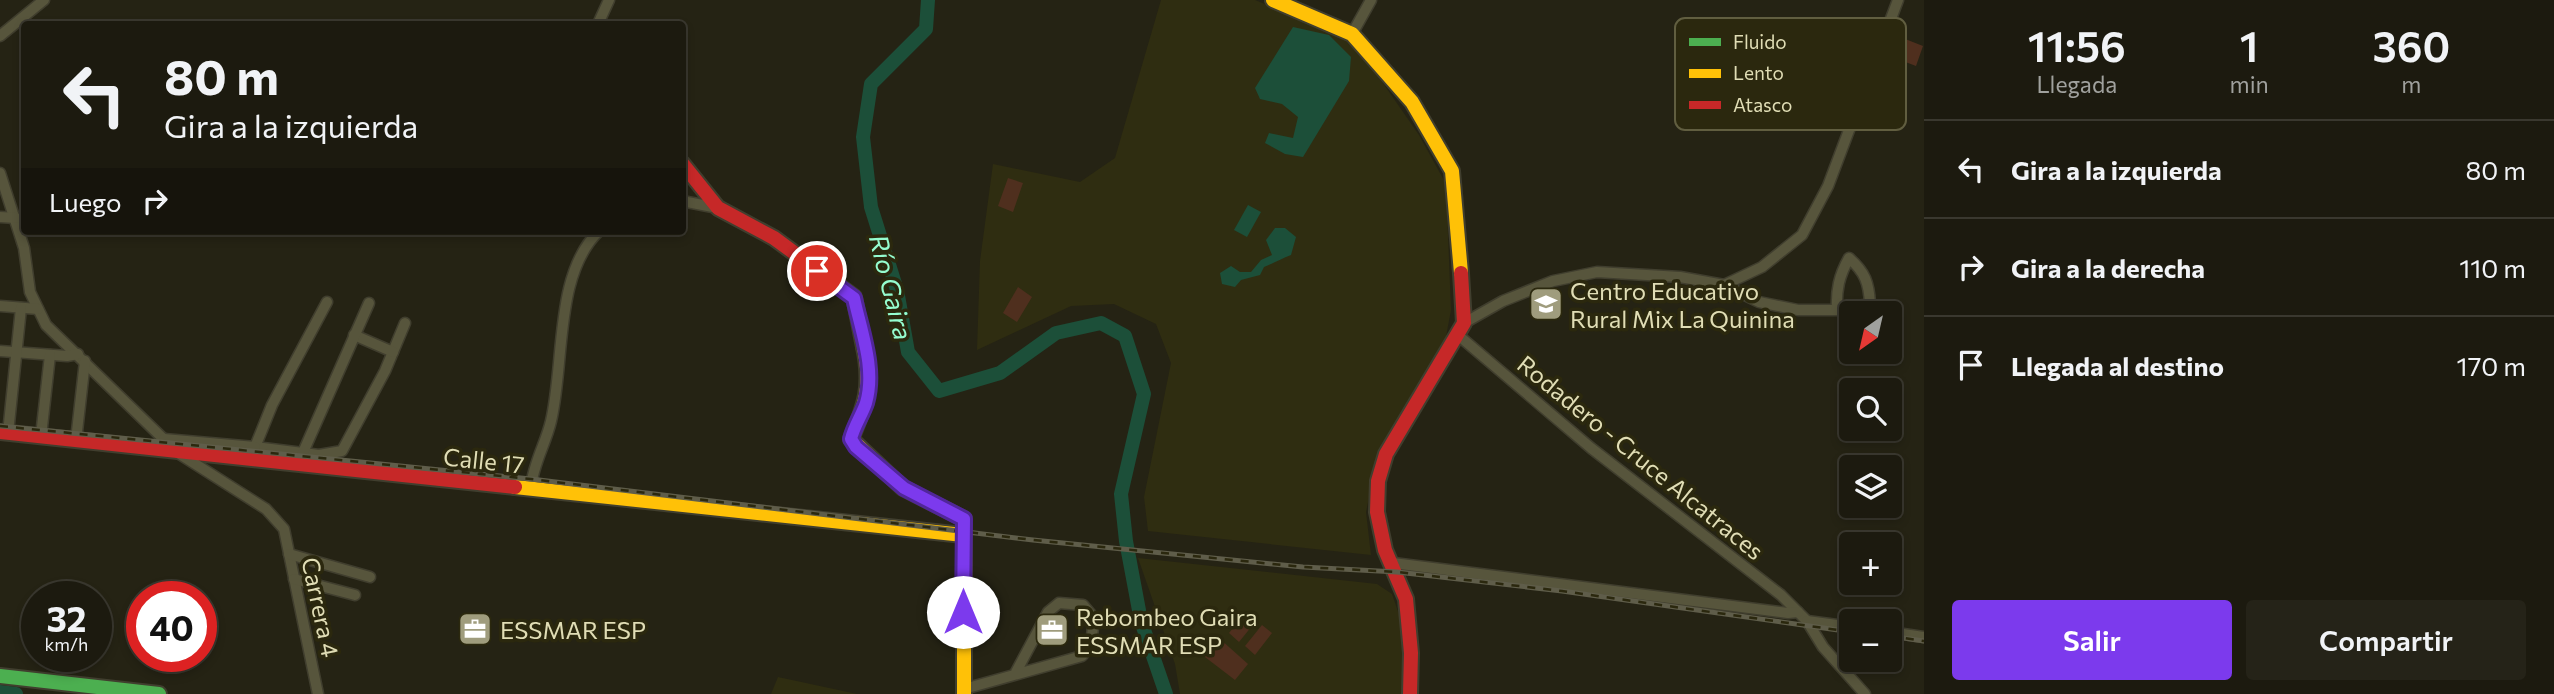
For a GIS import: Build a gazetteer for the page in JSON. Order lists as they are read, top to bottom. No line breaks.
{"streets":{"main road":["Calle 17"],"street":["Rodadero - Cruce Alcatraces","Carrera 4"]},"crossings":[["Calle 17","Carrera 4"]],"water":["Río Gaira"],"places":{"school or university":["Centro Educativo Rural Mix La Quinina"],"office":["ESSMAR ESP","Rebombeo Gaira ESSMAR ESP"]},"legend":["Fluido","Lento","Atasco"],"north":"bottom left","page":{"eta":["11:56","Llegada","1","min","360","m"],"turn":["80 m","Gira a la izquierda"],"list":[{"name":"Gira a la izquierda","value":"80 m"},{"name":"Gira a la derecha","value":"110 m"},{"name":"Llegada al destino","value":"170 m"}],"then":"Luego","map_buttons":["+","−"],"speed":"32 km/h","limit":"40","buttons":["Salir","Compartir"]}}
